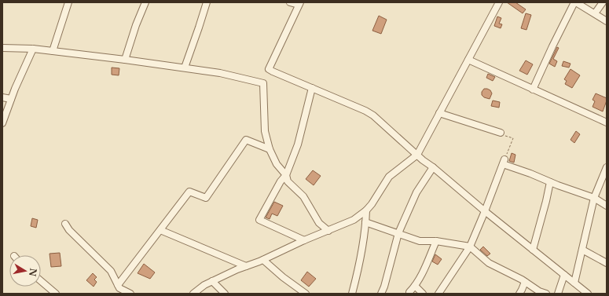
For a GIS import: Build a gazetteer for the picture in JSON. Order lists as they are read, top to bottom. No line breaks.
{"north":"right"}
